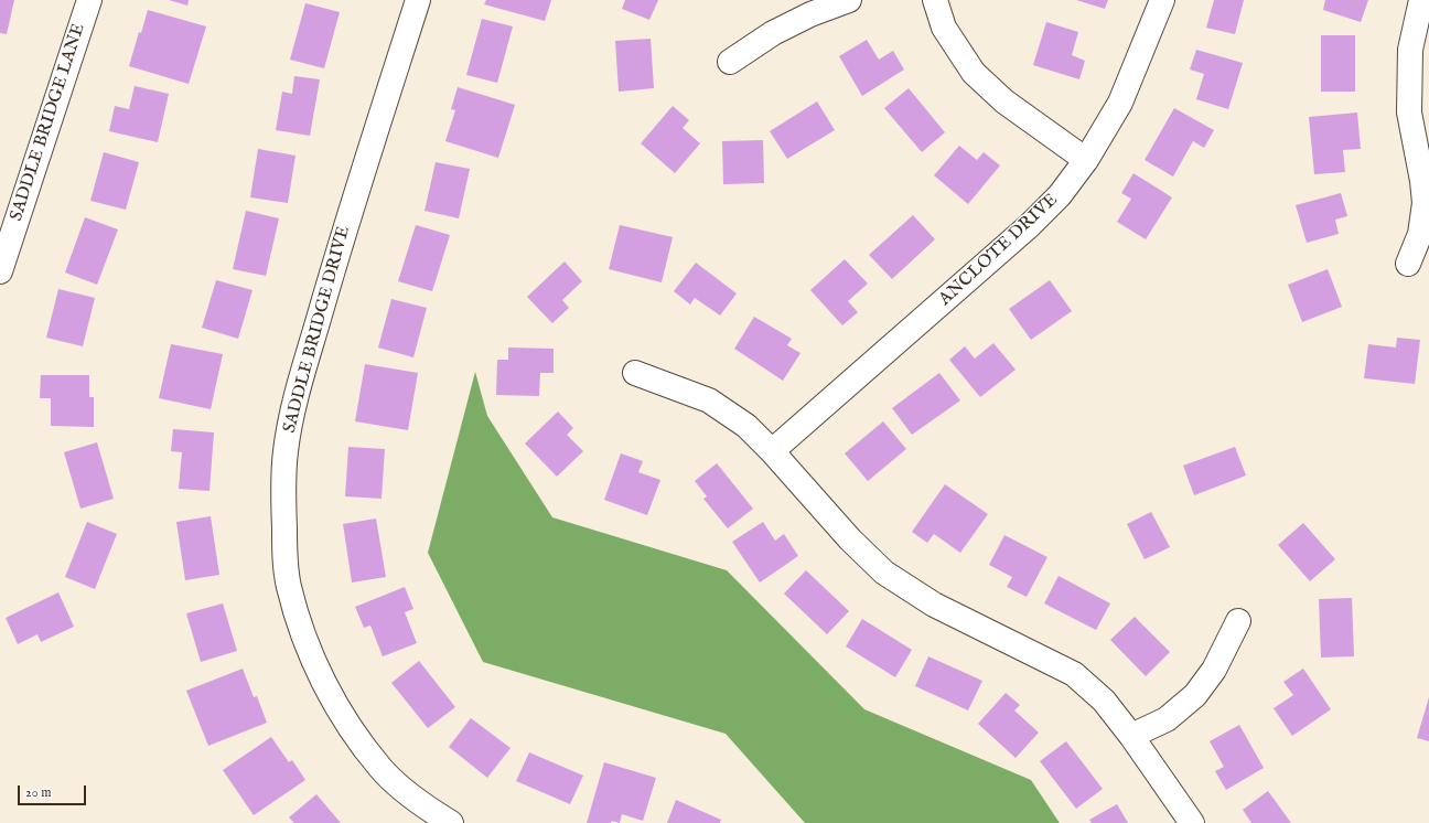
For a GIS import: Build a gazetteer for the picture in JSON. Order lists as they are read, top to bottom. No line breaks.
{"streets":{"street":["SADDLE BRIDGE LANE","ANCLOTE DRIVE","SADDLE BRIDGE DRIVE"]},"scale_bar":"20 m"}
